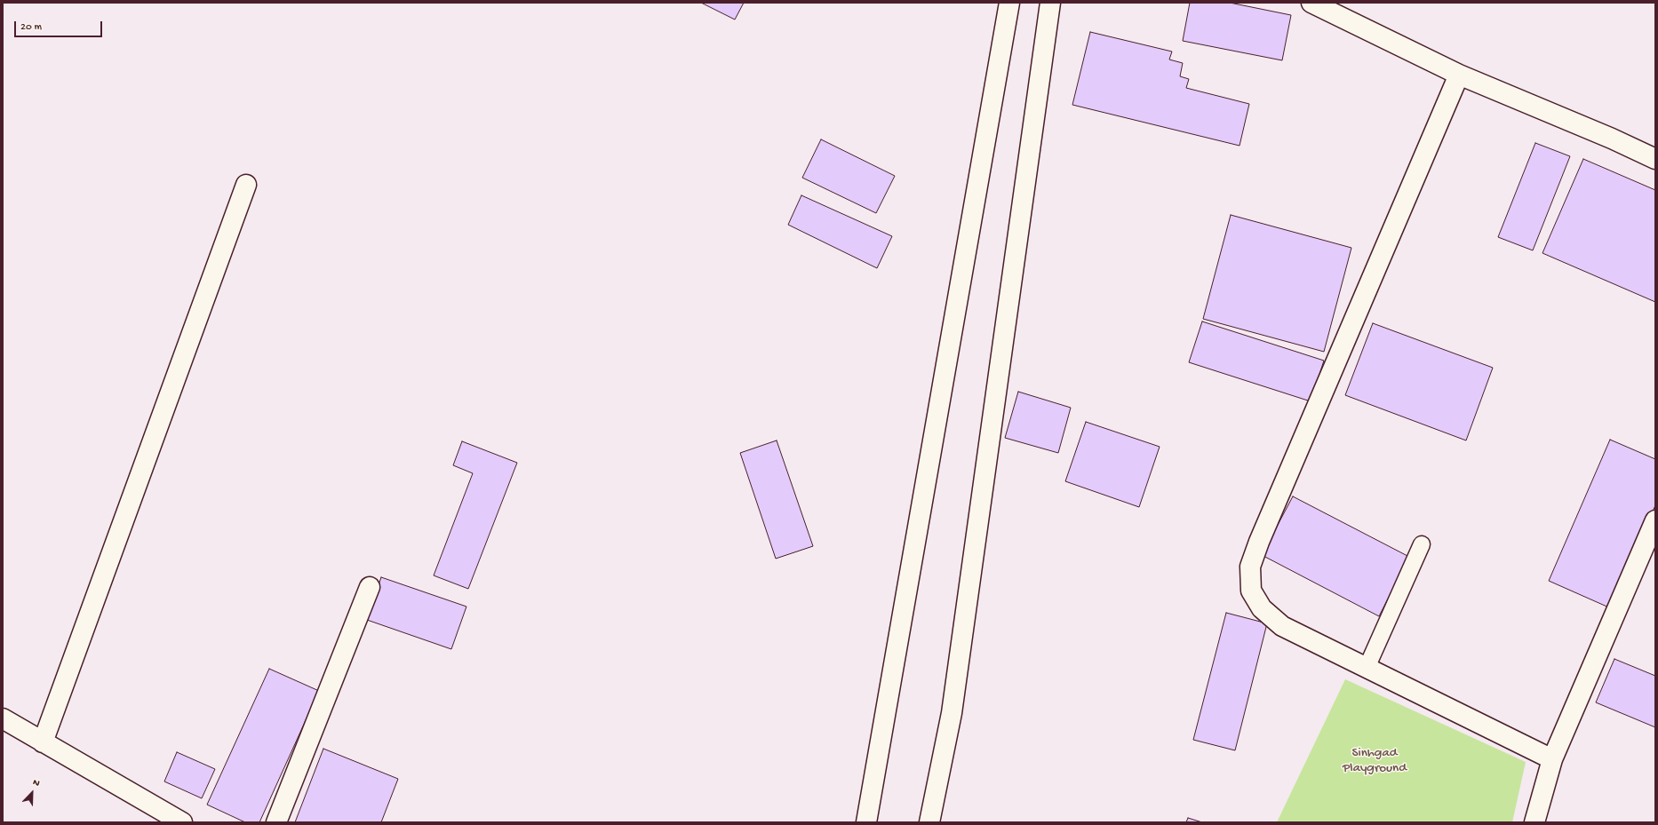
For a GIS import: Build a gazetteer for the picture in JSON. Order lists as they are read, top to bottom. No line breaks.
{"parks":["Sinhgad Playground"],"scale_bar":"20 m","north":"top right"}
